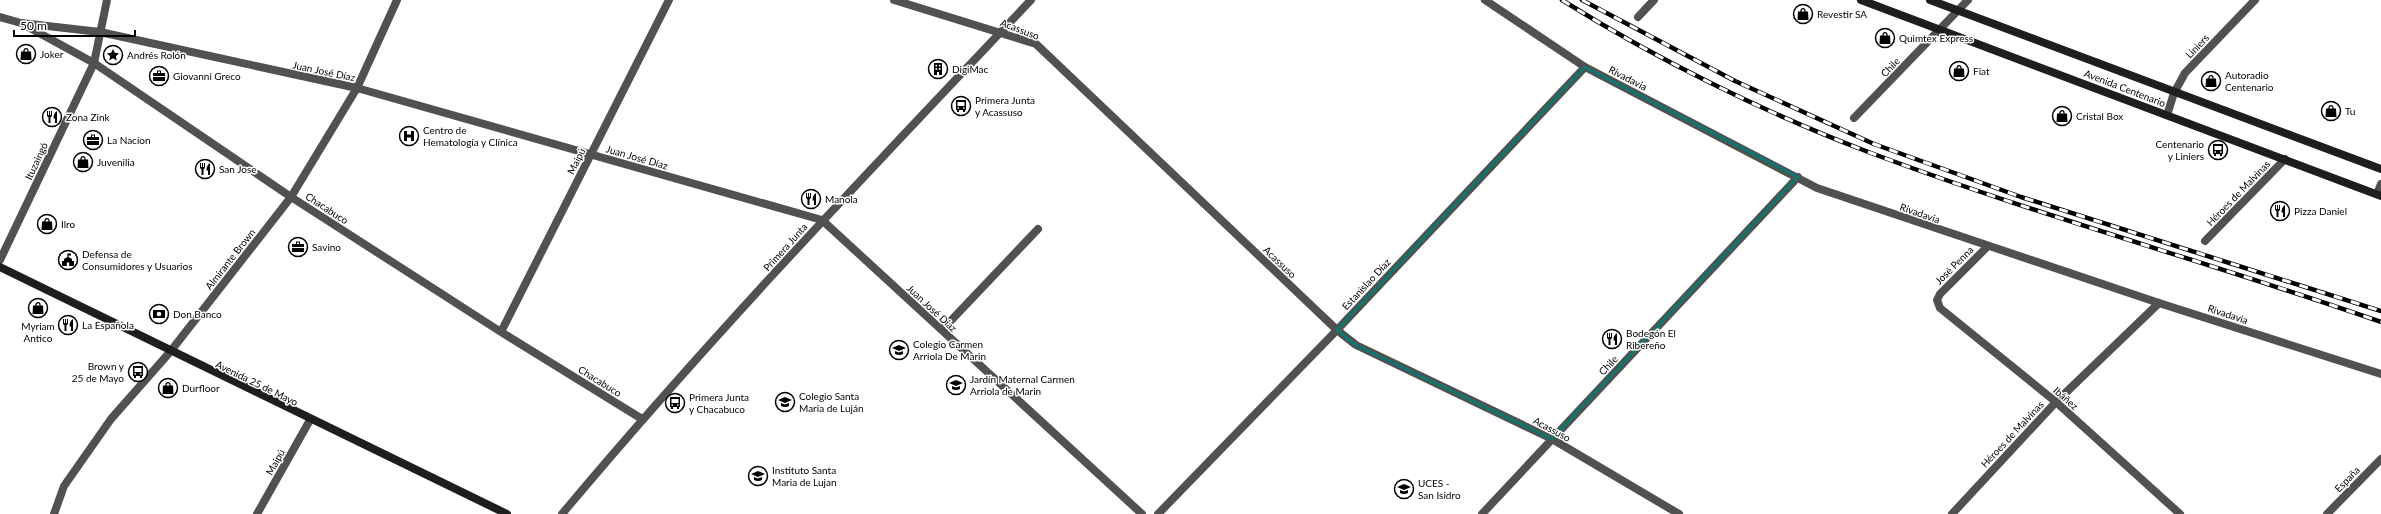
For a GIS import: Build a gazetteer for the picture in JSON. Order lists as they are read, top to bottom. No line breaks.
{"streets":{"main road":["Avenida Centenario","Avenida 25 de Mayo"],"street":["Acassuso","Liniers","Chile","Juan José Díaz","Rivadavia","Ituzaingó","Maipú","Héroes de Malvinas","Chacabuco","Primera Junta","Almirante Brown","José Penna","Estanislao Díaz","Ibáñez","España"]},"crossings":[["Acassuso","Chile"],["Acassuso","Primera Junta"],["Acassuso","Estanislao Díaz"],["Liniers","Avenida Centenario"],["Chile","Rivadavia"],["Chile","Avenida Centenario"],["Juan José Díaz","Ituzaingó"],["Juan José Díaz","Maipú"],["Juan José Díaz","Chacabuco"],["Juan José Díaz","Primera Junta"],["Juan José Díaz","Almirante Brown"],["Rivadavia","Héroes de Malvinas"],["Rivadavia","José Penna"],["Rivadavia","Estanislao Díaz"],["Avenida Centenario","Héroes de Malvinas"],["Ituzaingó","Chacabuco"],["Maipú","Chacabuco"],["Maipú","Avenida 25 de Mayo"],["Héroes de Malvinas","Ibáñez"],["Chacabuco","Primera Junta"],["Chacabuco","Almirante Brown"],["Almirante Brown","Avenida 25 de Mayo"],["José Penna","Ibáñez"]],"places":{"shop":["Revestir SA","Quimtex Express","Joker","Fiat","Autoradio Centenario","Tu","Cristal Box","Juvenilia","Ilro","Myriam Antico","Durfloor"],"place":["Andrés Rolón"],"building":["DigiMac"],"office":["Giovanni Greco","La Nacion","Savino"],"bus stop":["Primera Junta y Acassuso","Centenario y Liniers","Brown y 25 de Mayo","Primera Junta y Chacabuco"],"restaurant":["Zona Zink","San Jose","Manola","Pizza Daniel","La Española","Bodegón El Ribereño"],"hospital":["Centro de Hematología y Clínica"],"public building":["Defensa de Consumidores y Usuarios"],"bank":["Don Banco"],"school or university":["Colegio Carmen Arriola De Marin","Jardín Maternal Carmen Arriola de Marin","Colegio Santa Maria de Luján","Instituto Santa Maria de Lujan","UCES - San Isidro"]},"scale_bar":"50 m"}
